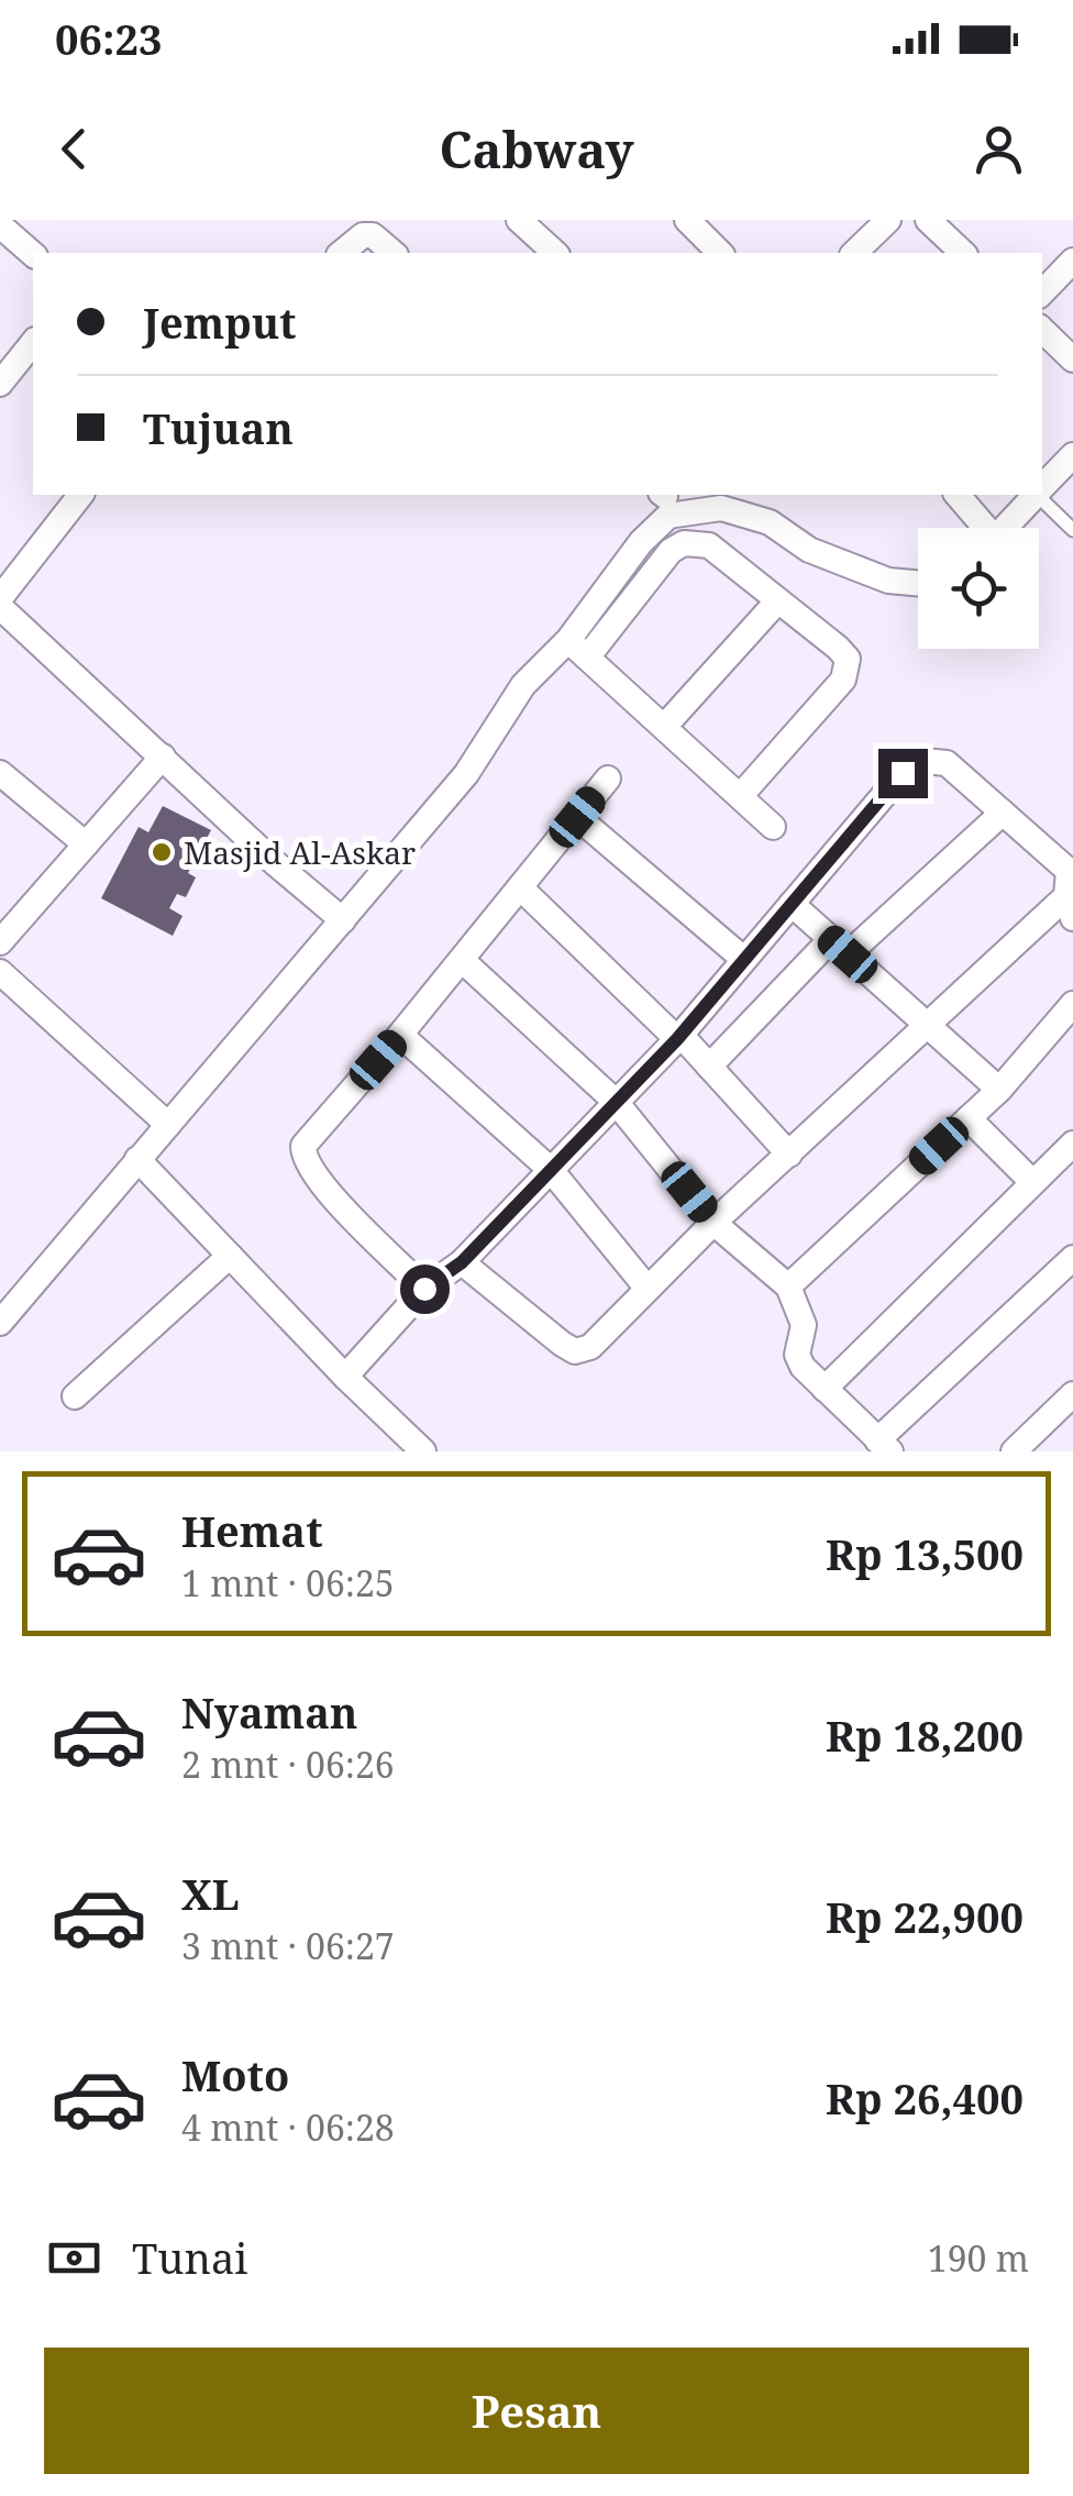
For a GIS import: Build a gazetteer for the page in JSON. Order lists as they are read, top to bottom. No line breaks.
{"places":["Masjid Al-Askar"],"page":{"status":"06:23","header":"Cabway","banner":["Jemput","Tujuan"],"list":[{"name":"Hemat","note":"1 mnt · 06:25","value":"Rp 13,500"},{"name":"Nyaman","note":"2 mnt · 06:26","value":"Rp 18,200"},{"name":"XL","note":"3 mnt · 06:27","value":"Rp 22,900"},{"name":"Moto","note":"4 mnt · 06:28","value":"Rp 26,400"}],"pay":["Tunai","190 m"],"buttons":"Pesan"}}
